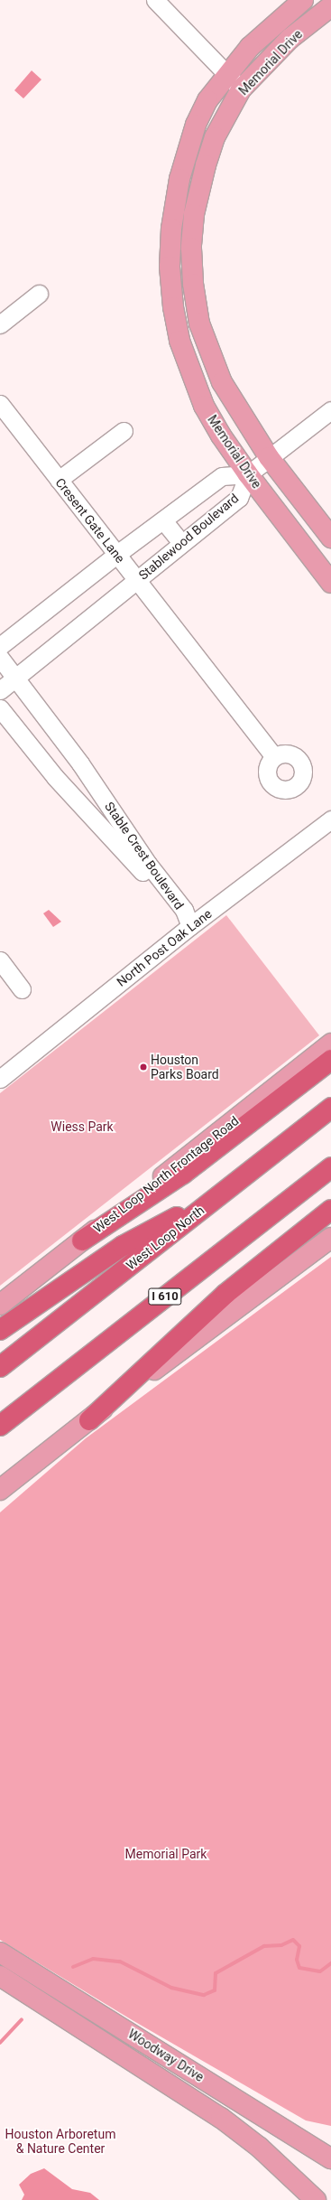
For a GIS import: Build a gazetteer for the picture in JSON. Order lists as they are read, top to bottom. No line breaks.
{"streets":{"highway":["West Loop North","I 610"],"main road":["Memorial Drive","West Loop North Frontage Road","Woodway Drive"],"street":["Cresent Gate Lane","Stablewood Boulevard","Stable Crest Boulevard","North Post Oak Lane"]},"crossings":[["Memorial Drive","Stablewood Boulevard"],["Cresent Gate Lane","Stablewood Boulevard"],["Stablewood Boulevard","Stable Crest Boulevard"],["Stable Crest Boulevard","North Post Oak Lane"]],"parks":["Wiess Park","Memorial Park","Houston Arboretum & Nature Center"],"places":["Houston Parks Board"]}
